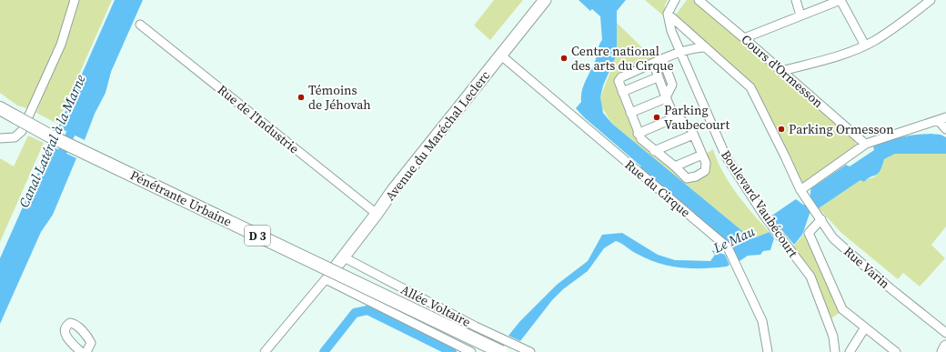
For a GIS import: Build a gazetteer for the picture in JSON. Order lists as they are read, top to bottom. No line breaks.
{"streets":{"main road":["Avenue du Maréchal Leclerc","Pénétrante Urbaine","D 3"],"street":["Cours d'Ormesson","Rue de l'Industrie","Rue du Cirque","Boulevard Vaubécourt","Rue Varin","Allée Voltaire"]},"crossings":[["Rue de l'Industrie","Avenue du Maréchal Leclerc"],["Avenue du Maréchal Leclerc","Rue du Cirque"],["Avenue du Maréchal Leclerc","Allée Voltaire"]],"water":["Canal Latéral à la Marne","Le Mau"],"places":["Centre national des arts du Cirque","Témoins de Jéhovah","Parking Vaubecourt","Parking Ormesson"]}
